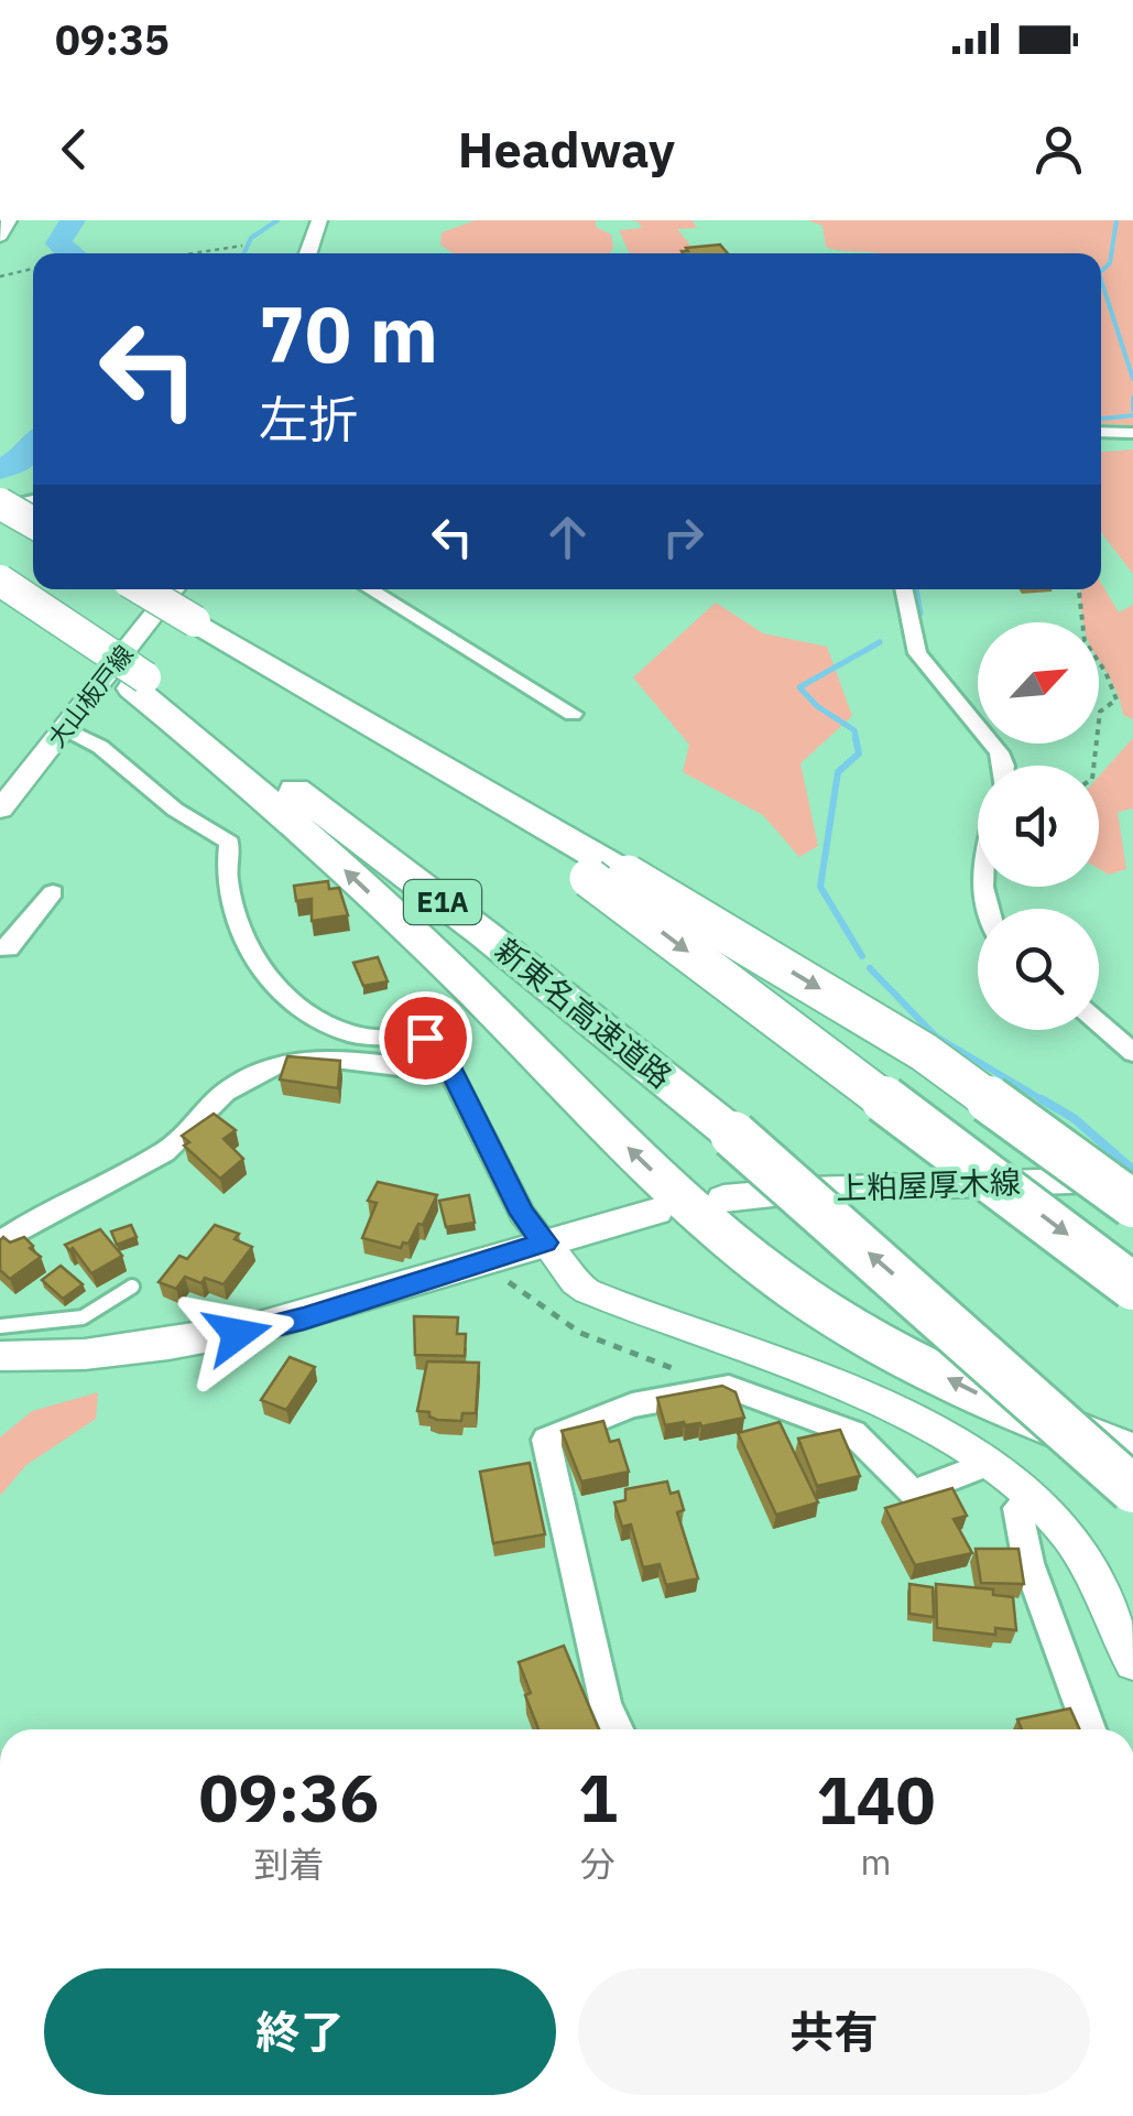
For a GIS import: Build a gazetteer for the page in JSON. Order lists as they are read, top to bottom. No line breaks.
{"streets":{"highway":["E1A","新東名高速道路"],"main road":["大山板戸線","上粕屋厚木線"]},"north":"top right","page":{"status":"09:35","header":"Headway","turn":["70 m","左折"],"eta":["09:36","到着","1","分","140","m"],"buttons":["終了","共有"]}}
